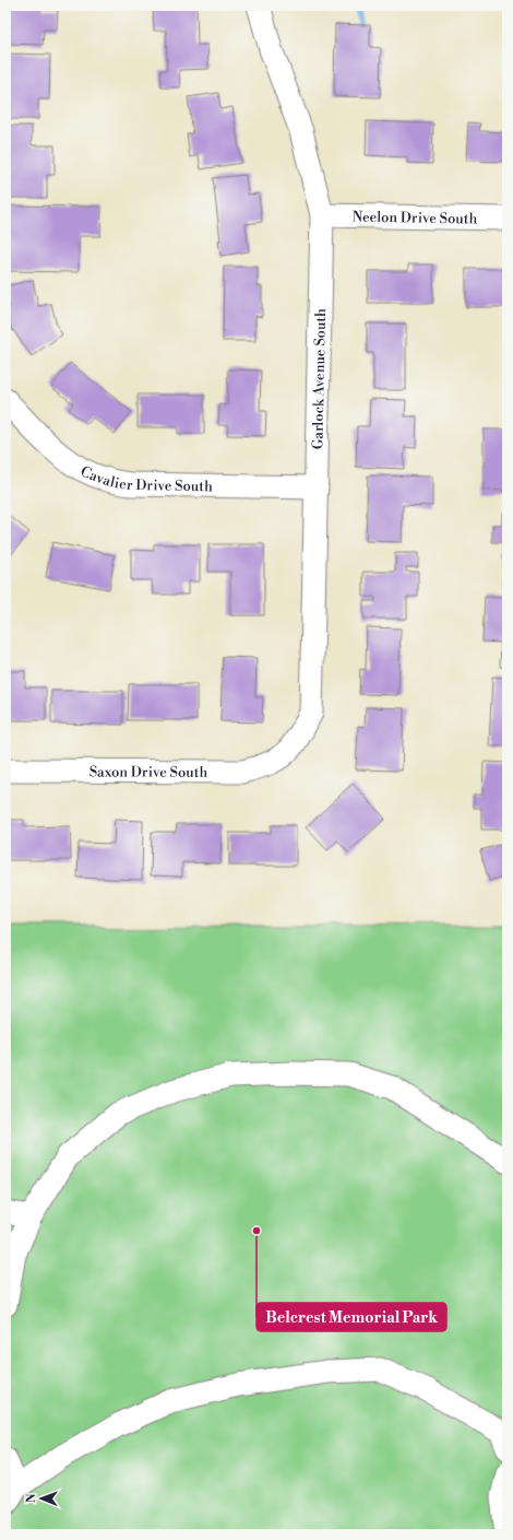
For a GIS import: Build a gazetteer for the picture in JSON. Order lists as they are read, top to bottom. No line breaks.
{"streets":{"street":["Neelon Drive South","Garlock Avenue South","Cavalier Drive South","Saxon Drive South"]},"crossings":[["Neelon Drive South","Garlock Avenue South"],["Garlock Avenue South","Cavalier Drive South"],["Garlock Avenue South","Saxon Drive South"]],"places":["Belcrest Memorial Park"],"north":"left"}
